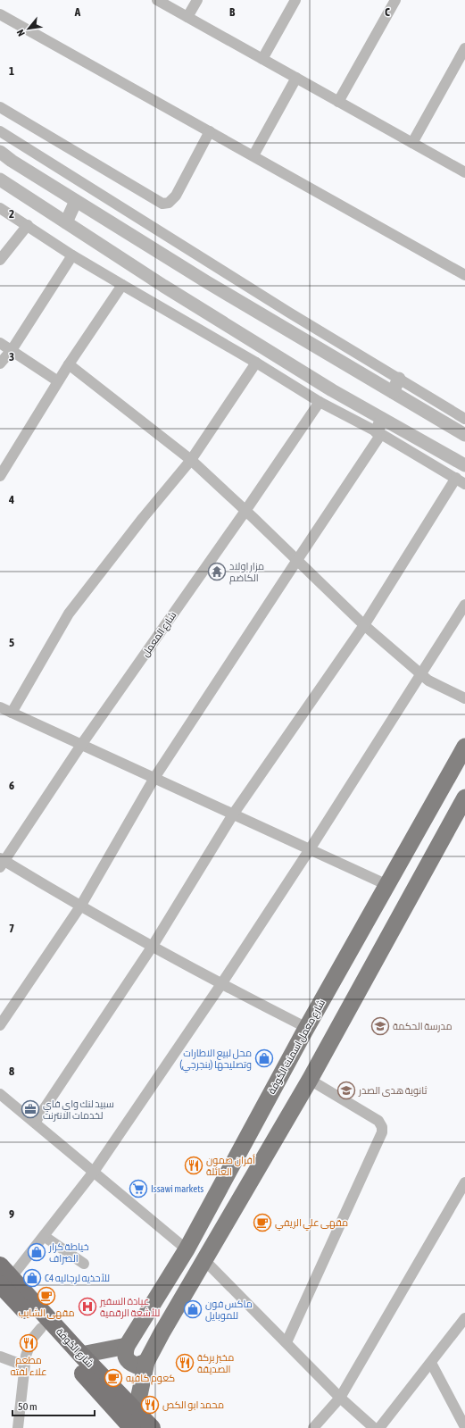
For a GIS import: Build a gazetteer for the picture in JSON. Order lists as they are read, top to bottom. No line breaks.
{"streets":{"highway":["شارع الكوفة"],"main road":["شارع معمل اسمنت الكوفة"],"street":["شارع المعمل"]},"places":{"temple":["مزار اولاد الكاضم"],"school or university":["مدرسة الحكمة","ثانوية هدى الصدر"],"shop":["محل لبيع الاطارات وتصليحها (بنجرجي)","خياطة كرار الصراف","C4 للأحذيه لرجاليه","ماكس فون للموبايل"],"office":["سبيد لنك واي فاي لخدمات الانترنت"],"restaurant":["أفران صمون العائلة","مطعم علاء لفته","مخبز بركة الصديقة","محمد ابو الكص"],"supermarket":["Issawi markets"],"cafe":["مقهى علي الريفي","مقهى الشايب","كعوم كافيه"],"hospital":["عيادة السفير للأشعة الرقمية"]},"scale_bar":"50 m","north":"bottom left","grid":{"columns":["A","B","C"],"rows":["1","2","3","4","5","6","7","8","9"]}}
